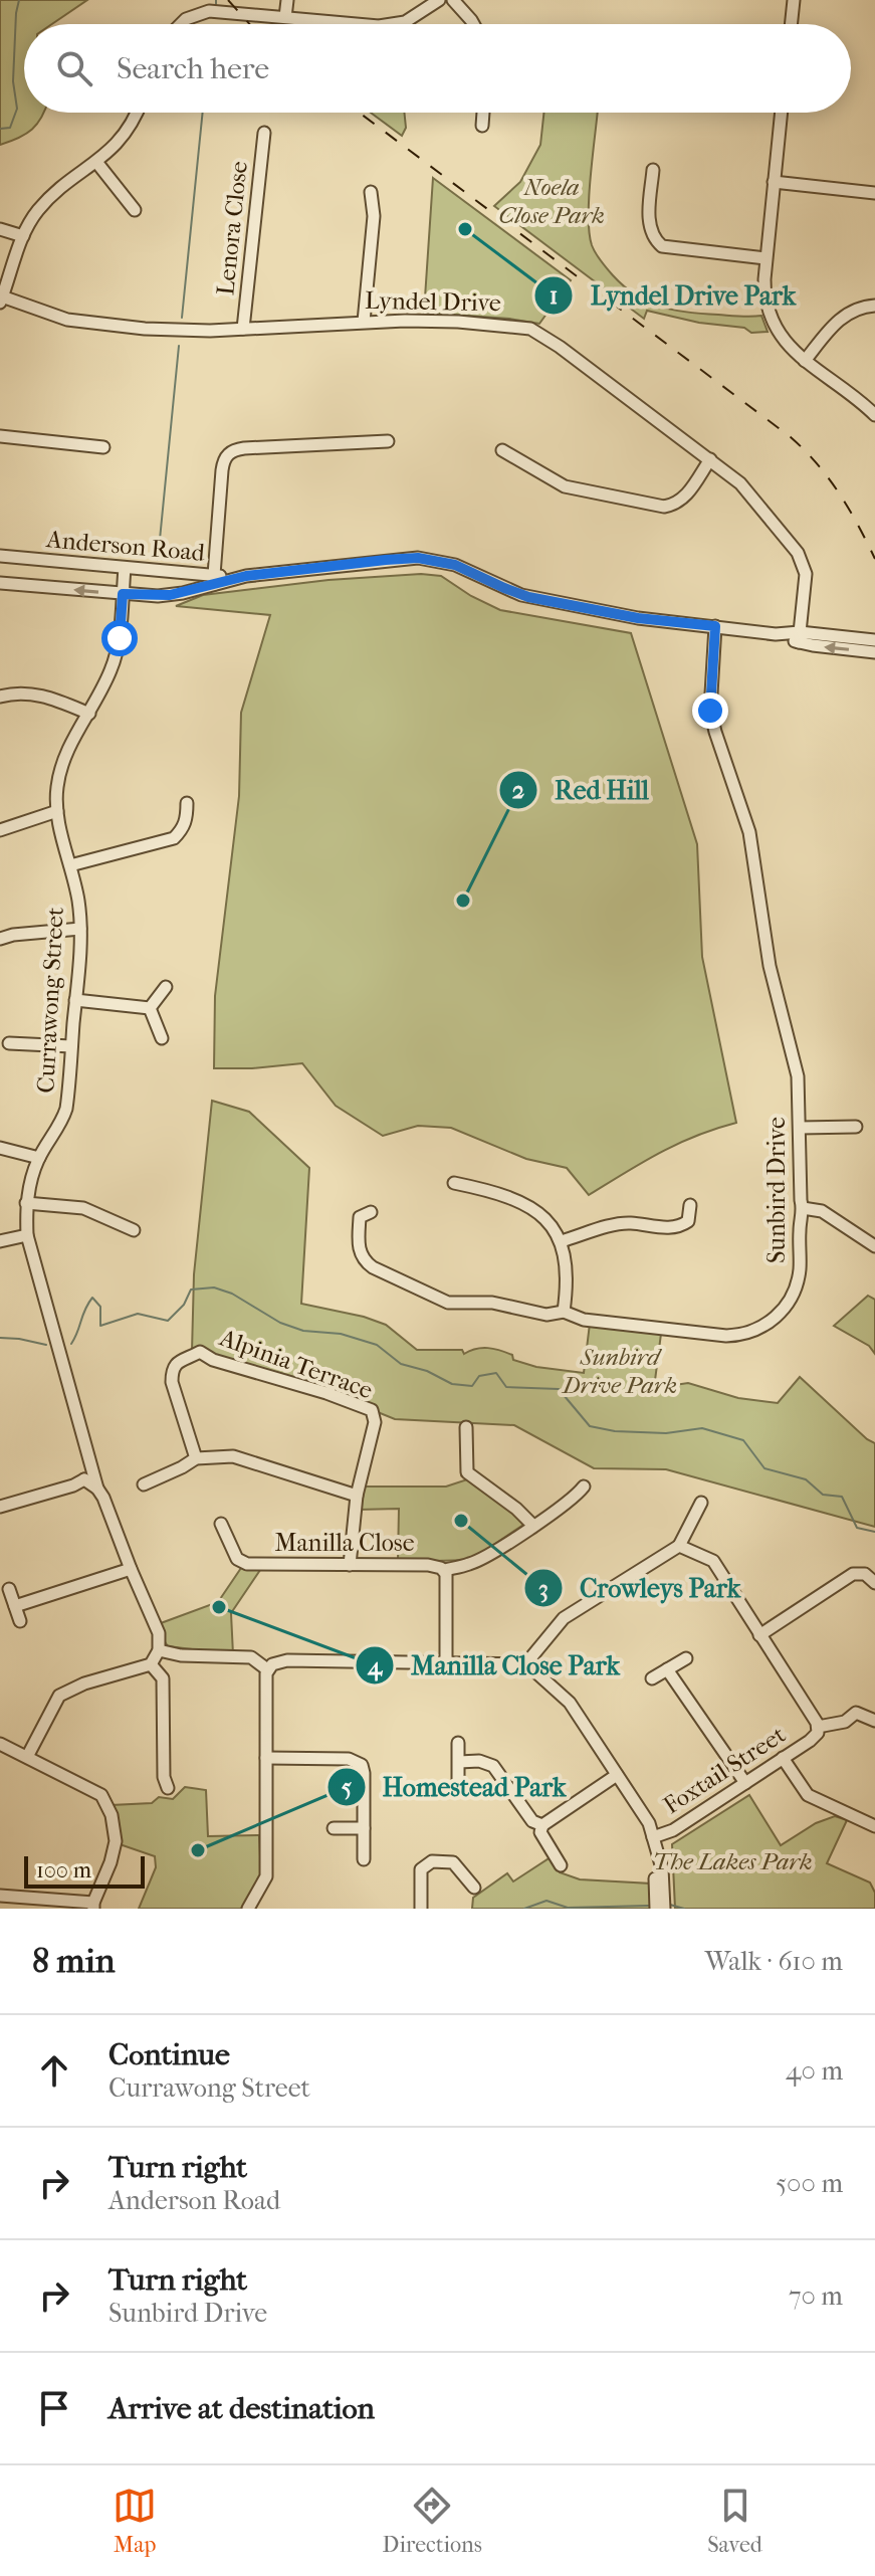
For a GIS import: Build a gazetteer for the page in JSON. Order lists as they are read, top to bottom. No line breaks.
{"streets":{"street":["Lenora Close","Lyndel Drive","Anderson Road","Currawong Street","Sunbird Drive","Alpinia Terrace","Manilla Close","Foxtail Street"]},"crossings":[["Lenora Close","Lyndel Drive"],["Lyndel Drive","Anderson Road"],["Anderson Road","Currawong Street"],["Anderson Road","Sunbird Drive"],["Alpinia Terrace","Manilla Close"]],"parks":["Noela Close Park","Sunbird Drive Park","The Lakes Park"],"places":["Lyndel Drive Park","Red Hill","Crowleys Park","Manilla Close Park","Homestead Park"],"scale_bar":"100 m","page":{"search":"Search here","scale":"100 m","heading":["8 min","Walk · 610 m"],"list":[["Continue","Currawong Street","40 m"],["Turn right","Anderson Road","500 m"],["Turn right","Sunbird Drive","70 m"],"Arrive at destination"],"nav":["Map","Directions","Saved"]}}
